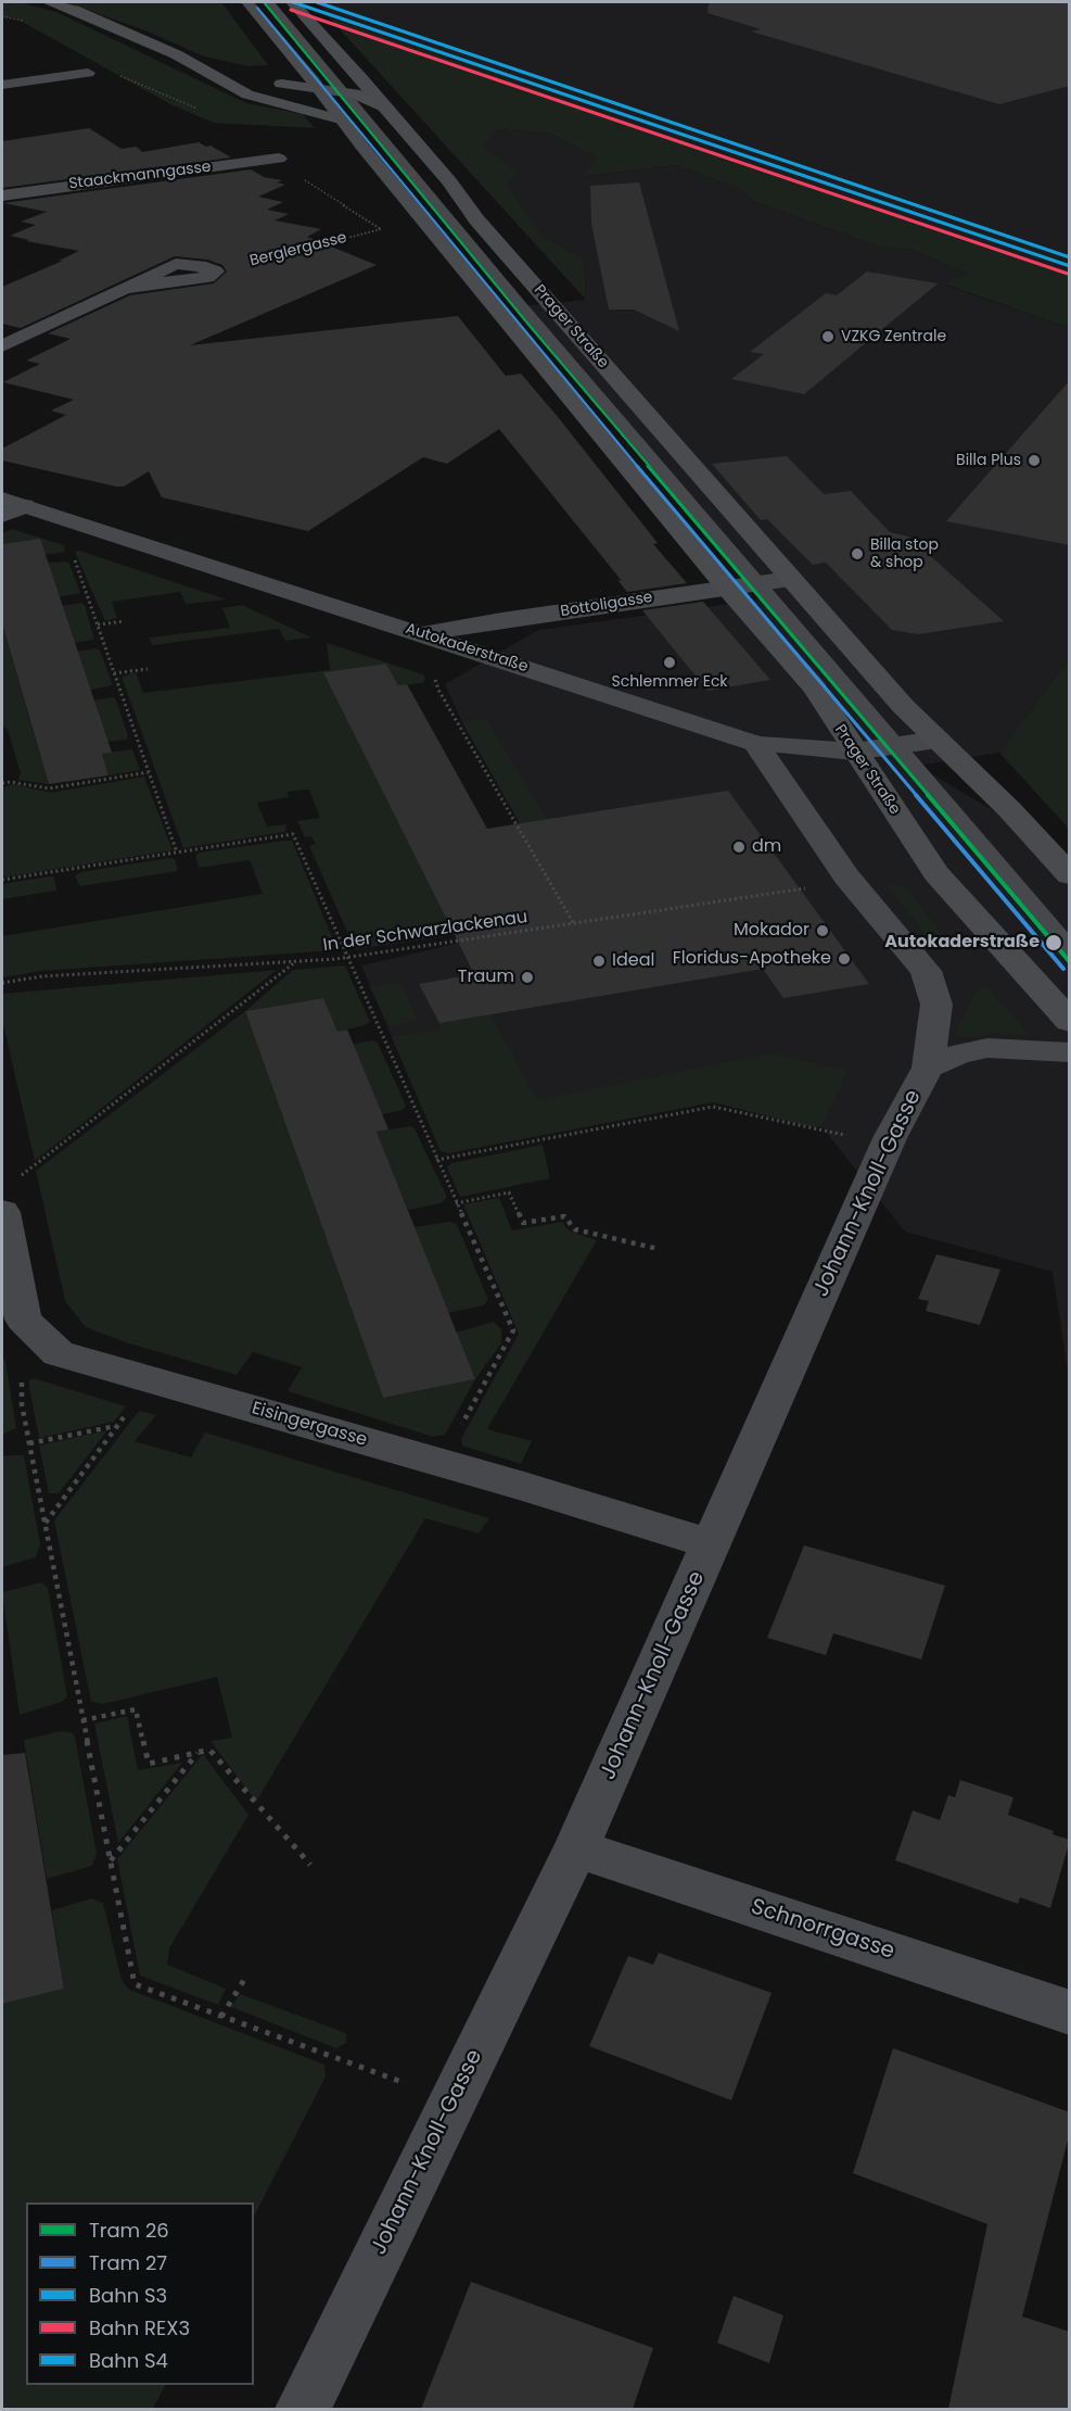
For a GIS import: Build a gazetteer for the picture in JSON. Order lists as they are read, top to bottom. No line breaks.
{"streets":{"main road":["Prager Straße"],"street":["Staackmanngasse","Bottoligasse","Autokaderstraße","Johann-Knoll-Gasse","Eisingergasse","Schnorrgasse"],"path":["Berglergasse","In der Schwarzlackenau"]},"crossings":[["Prager Straße","Bottoligasse"],["Prager Straße","Autokaderstraße"],["Bottoligasse","Autokaderstraße"],["Johann-Knoll-Gasse","Eisingergasse"],["Johann-Knoll-Gasse","Schnorrgasse"]],"places":["VZKG Zentrale","Billa Plus","Billa stop & shop","Schlemmer Eck","dm","Mokador","Autokaderstraße","Floridus-Apotheke","Ideal","Traum"],"lines":["tram line 26","rail line S3","rail line S4","tram line 27","rail line REX3"],"legend":["Tram 26","Tram 27","Bahn S3","Bahn REX3","Bahn S4"]}
